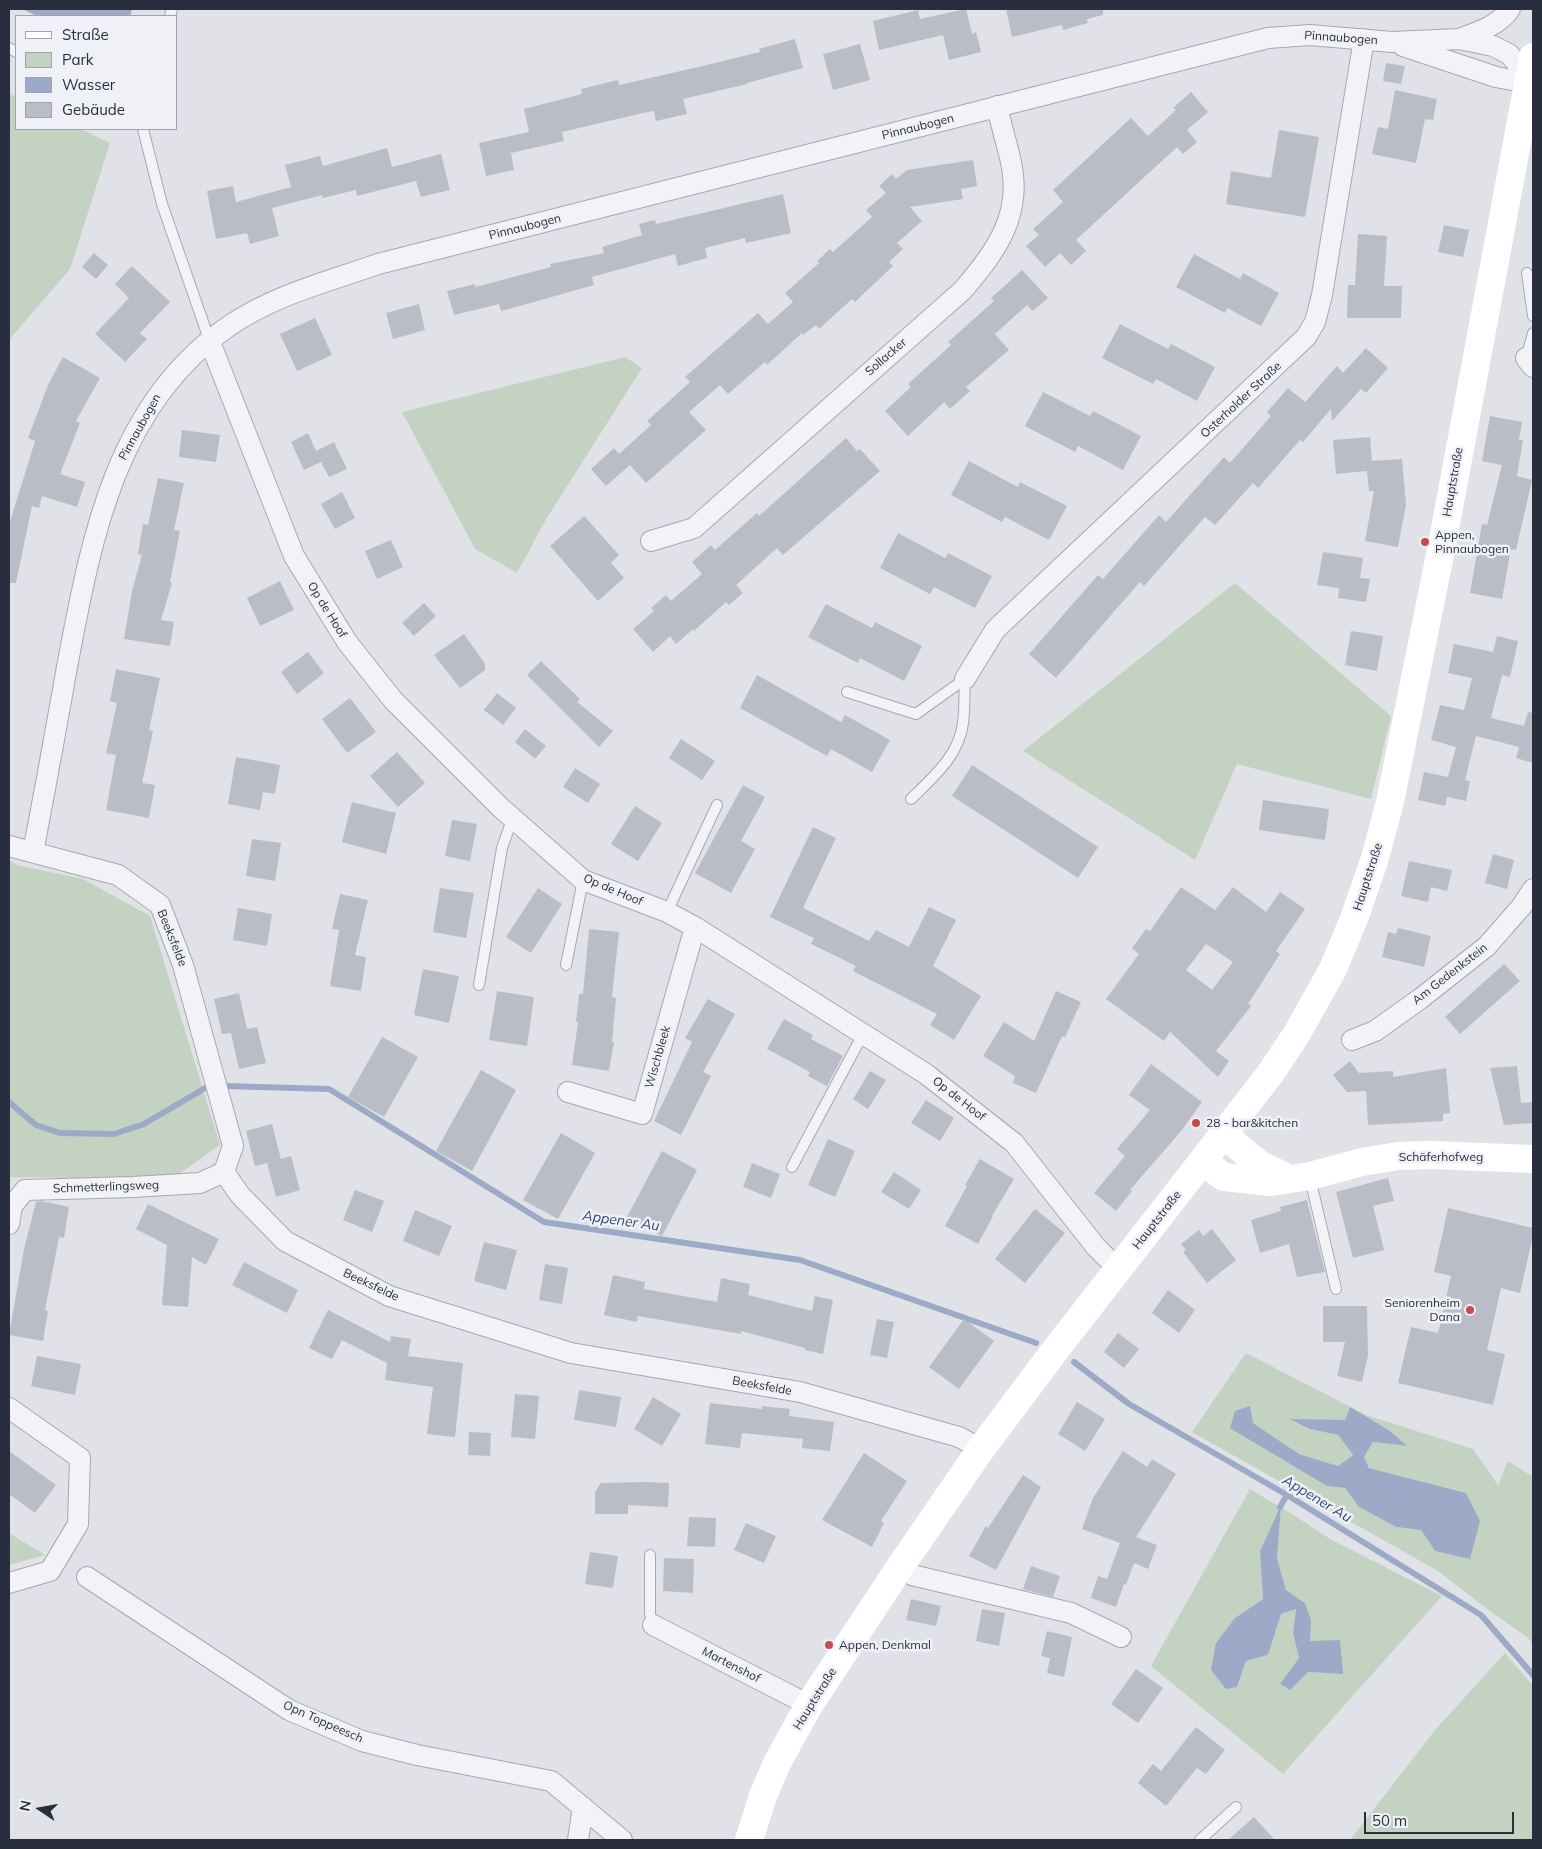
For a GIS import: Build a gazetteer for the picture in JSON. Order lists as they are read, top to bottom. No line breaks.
{"streets":{"main road":["Hauptstraße","Schäferhofweg"],"street":["Pinnaubogen","Sollacker","Osterholder Straße","Op de Hoof","Beeksfelde","Am Gedenkstein","Wischbleek","Schmetterlingsweg","Martenshof","Opn Toppeesch"]},"crossings":[["Pinnaubogen","Sollacker"],["Pinnaubogen","Osterholder Straße"],["Pinnaubogen","Hauptstraße"],["Pinnaubogen","Op de Hoof"],["Pinnaubogen","Beeksfelde"],["Hauptstraße","Op de Hoof"],["Hauptstraße","Beeksfelde"],["Hauptstraße","Schäferhofweg"],["Hauptstraße","Martenshof"],["Op de Hoof","Wischbleek"],["Beeksfelde","Schmetterlingsweg"]],"water":["Appener Au"],"places":["Appen, Pinnaubogen","28 - bar&kitchen","Seniorenheim Dana","Appen, Denkmal"],"legend":["Straße","Park","Wasser","Gebäude"],"scale_bar":"50 m","north":"left"}
